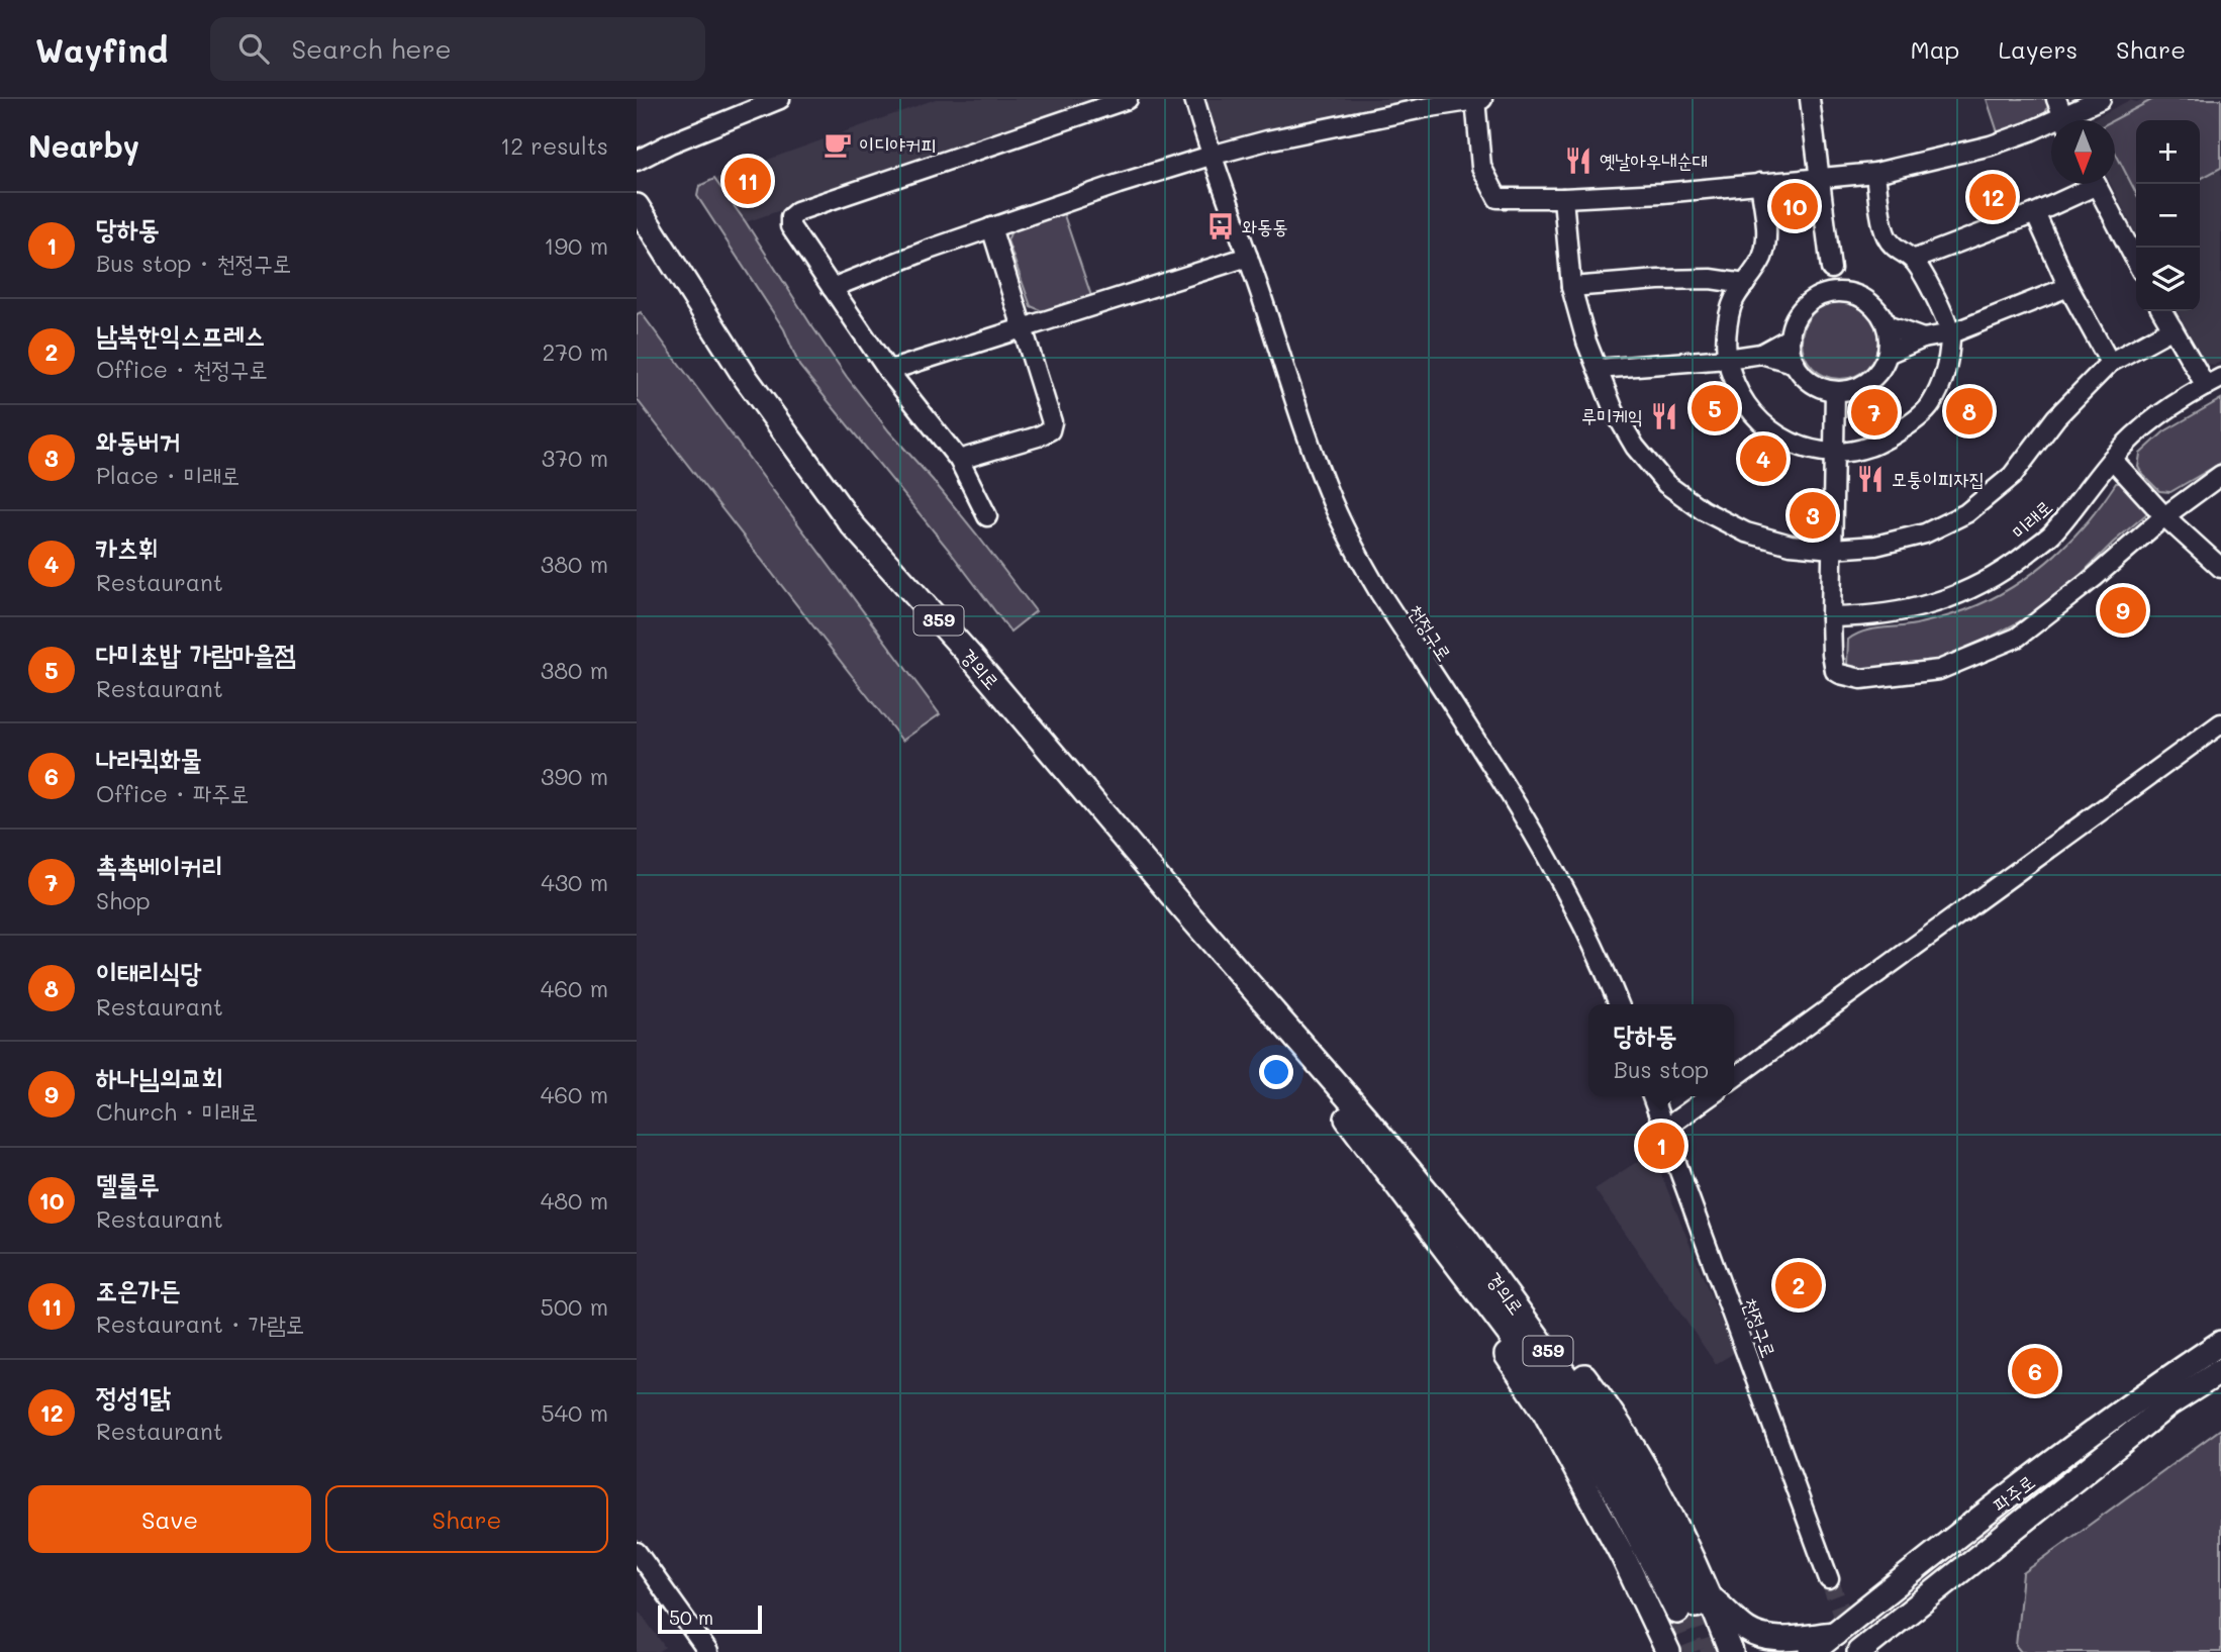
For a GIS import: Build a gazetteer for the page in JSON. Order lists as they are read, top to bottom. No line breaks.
{"streets":{"main road":["359","경의로","파주로"],"street":["미래로","천정구로"]},"places":{"cafe":["이디야커피"],"restaurant":["옛날아우내순대","루미케익","모퉁이피자집"],"bus stop":["와동동"]},"scale_bar":"50 m","north":"bottom","page":{"header":"Wayfind","search":"Search here","nav":["Map","Layers","Share"],"heading":["Nearby","12 results"],"map_buttons":["+","−"],"pins":["11","12","10","5","8","7","4","3","9","1","2","6"],"list":[{"mark":"1","name":"당하동","note":"Bus stop · 천정구로","value":"190 m"},{"mark":"2","name":"남북한익스프레스","note":"Office · 천정구로","value":"270 m"},{"mark":"3","name":"와동버거","note":"Place · 미래로","value":"370 m"},{"mark":"4","name":"카츠휘","note":"Restaurant","value":"380 m"},{"mark":"5","name":"다미초밥 가람마을점","note":"Restaurant","value":"380 m"},{"mark":"6","name":"나라퀵화물","note":"Office · 파주로","value":"390 m"},{"mark":"7","name":"촉촉베이커리","note":"Shop","value":"430 m"},{"mark":"8","name":"이태리식당","note":"Restaurant","value":"460 m"},{"mark":"9","name":"하나님의교회","note":"Church · 미래로","value":"460 m"},{"mark":"10","name":"델룰루","note":"Restaurant","value":"480 m"},{"mark":"11","name":"조은가든","note":"Restaurant · 가람로","value":"500 m"},{"mark":"12","name":"정성1닭","note":"Restaurant","value":"540 m"}],"popup":["당하동","Bus stop"],"buttons":["Save","Share"],"scale":"50 m"}}
